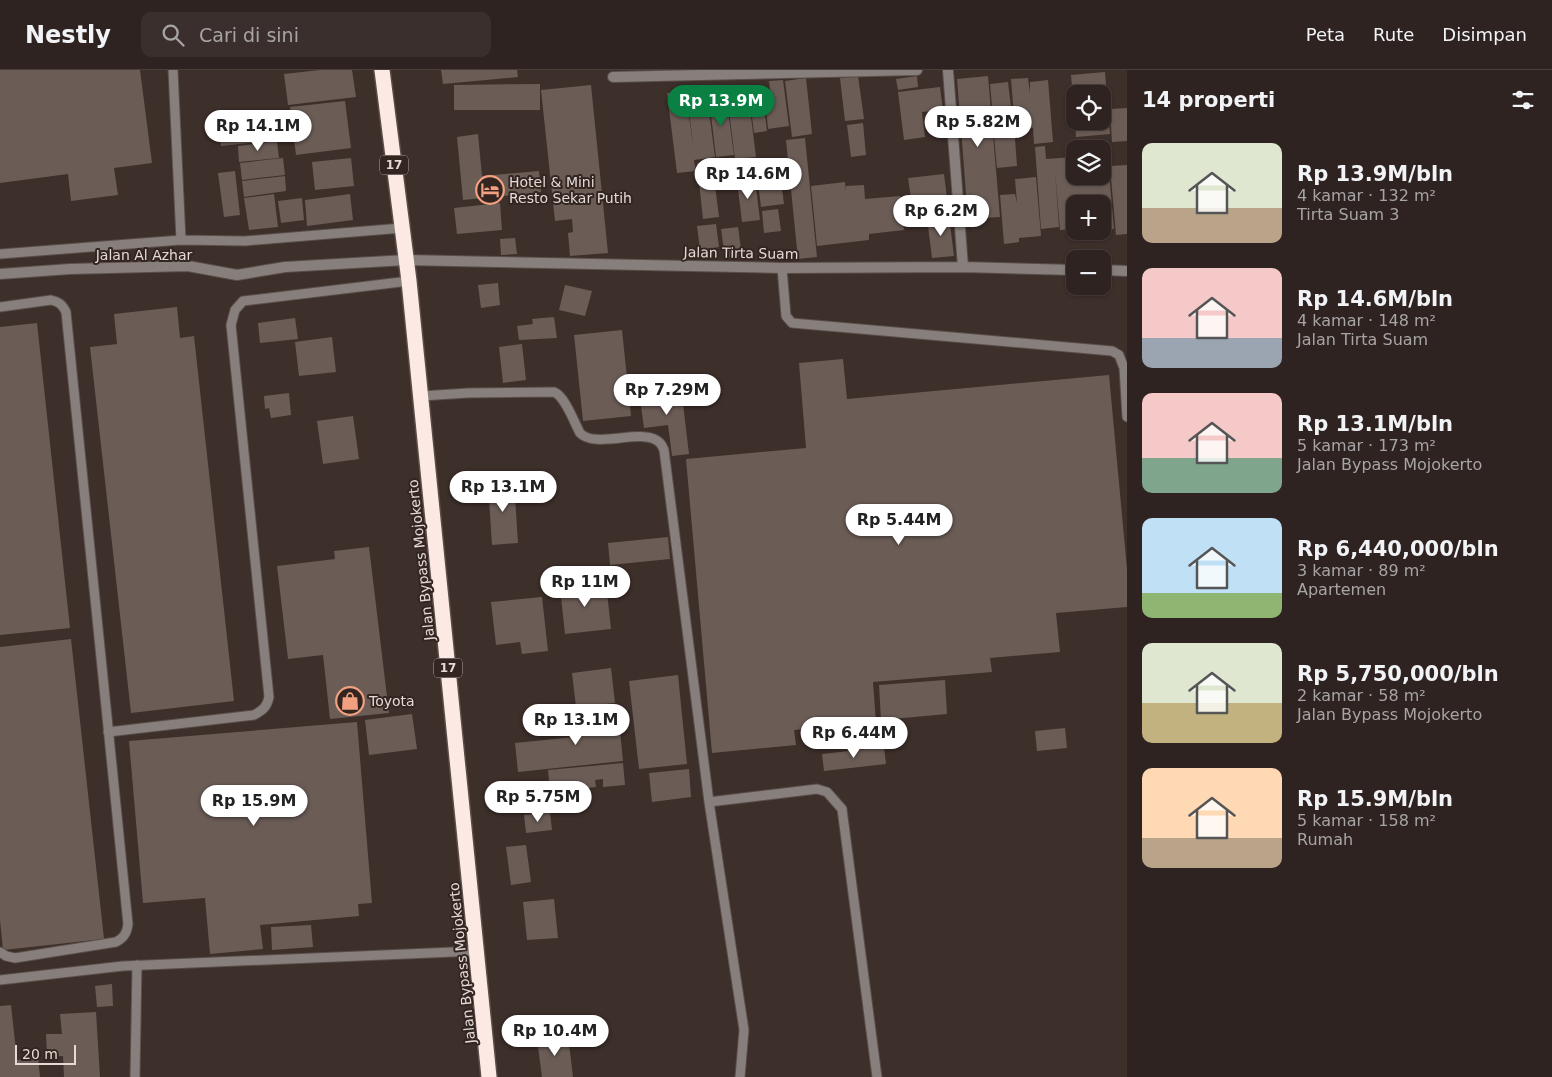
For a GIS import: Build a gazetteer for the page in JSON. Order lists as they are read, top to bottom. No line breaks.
{"streets":{"highway":["17","Jalan Bypass Mojokerto"],"street":["Jalan Tirta Suam","Jalan Al Azhar"]},"crossings":[["Jalan Tirta Suam","Jalan Al Azhar"],["Jalan Tirta Suam","Jalan Bypass Mojokerto"],["Jalan Al Azhar","Jalan Bypass Mojokerto"]],"places":{"hotel":["Hotel & Mini Resto Sekar Putih"],"shop":["Toyota"]},"scale_bar":"20 m","page":{"header":"Nestly","search":"Cari di sini","nav":["Peta","Rute","Disimpan"],"heading":"14 properti","map_buttons":["+","−"],"price":["Rp 13.9M","Rp 5.82M","Rp 14.1M","Rp 14.6M","Rp 6.2M","Rp 7.29M","Rp 13.1M","Rp 5.44M","Rp 11M","Rp 13.1M","Rp 6.44M","Rp 5.75M","Rp 15.9M","Rp 10.4M"],"list":[{"name":"Rp 13.9M/bln","note":"4 kamar · 132 m² · Tirta Suam 3"},{"name":"Rp 14.6M/bln","note":"4 kamar · 148 m² · Jalan Tirta Suam"},{"name":"Rp 13.1M/bln","note":"5 kamar · 173 m² · Jalan Bypass Mojokerto"},{"name":"Rp 6,440,000/bln","note":"3 kamar · 89 m² · Apartemen"},{"name":"Rp 5,750,000/bln","note":"2 kamar · 58 m² · Jalan Bypass Mojokerto"},{"name":"Rp 15.9M/bln","note":"5 kamar · 158 m² · Rumah"}],"scale":"20 m"}}
